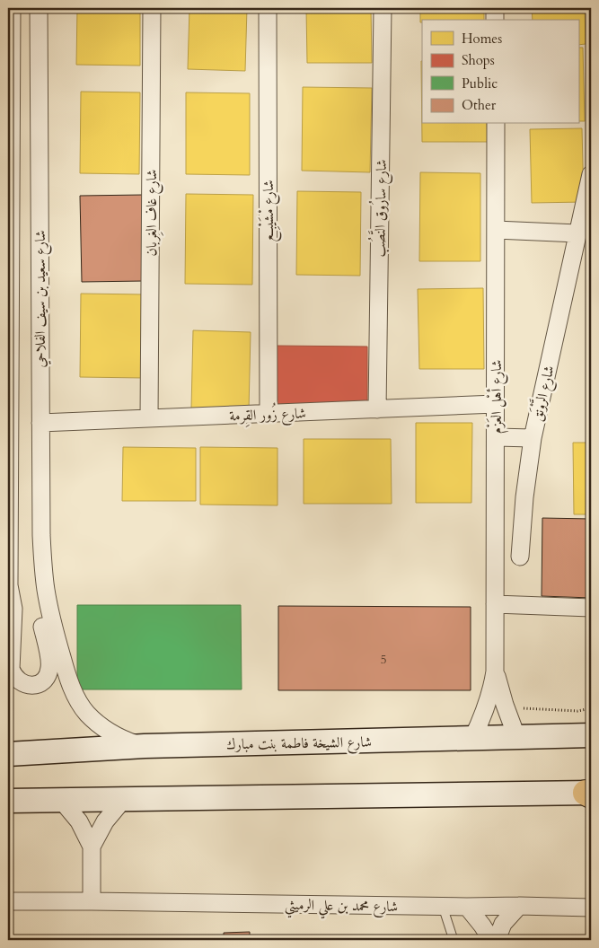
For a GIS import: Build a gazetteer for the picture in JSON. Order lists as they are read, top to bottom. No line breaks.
{"streets":{"main road":["شارع الشيخة فاطمة بنت مبارك"],"street":["شارع سارُوق النَّصُب","شارع مْشَيْبِع","شارع غاف الغِربان","شارع سعيد بن سيف الفلاحي","شارع الرَّوْنَق","شارع أهْل العَزْم","شارع زُور القِرمة","شارع محمد بن علي الرميثي"]},"crossings":[["شارع سارُوق النَّصُب","شارع زُور القِرمة"],["شارع مْشَيْبِع","شارع زُور القِرمة"],["شارع غاف الغِربان","شارع زُور القِرمة"],["شارع سعيد بن سيف الفلاحي","شارع زُور القِرمة"],["شارع سعيد بن سيف الفلاحي","شارع الشيخة فاطمة بنت مبارك"],["شارع أهْل العَزْم","شارع زُور القِرمة"],["شارع أهْل العَزْم","شارع الشيخة فاطمة بنت مبارك"]],"house_numbers":["5"],"legend":["Homes","Shops","Public","Other"]}
